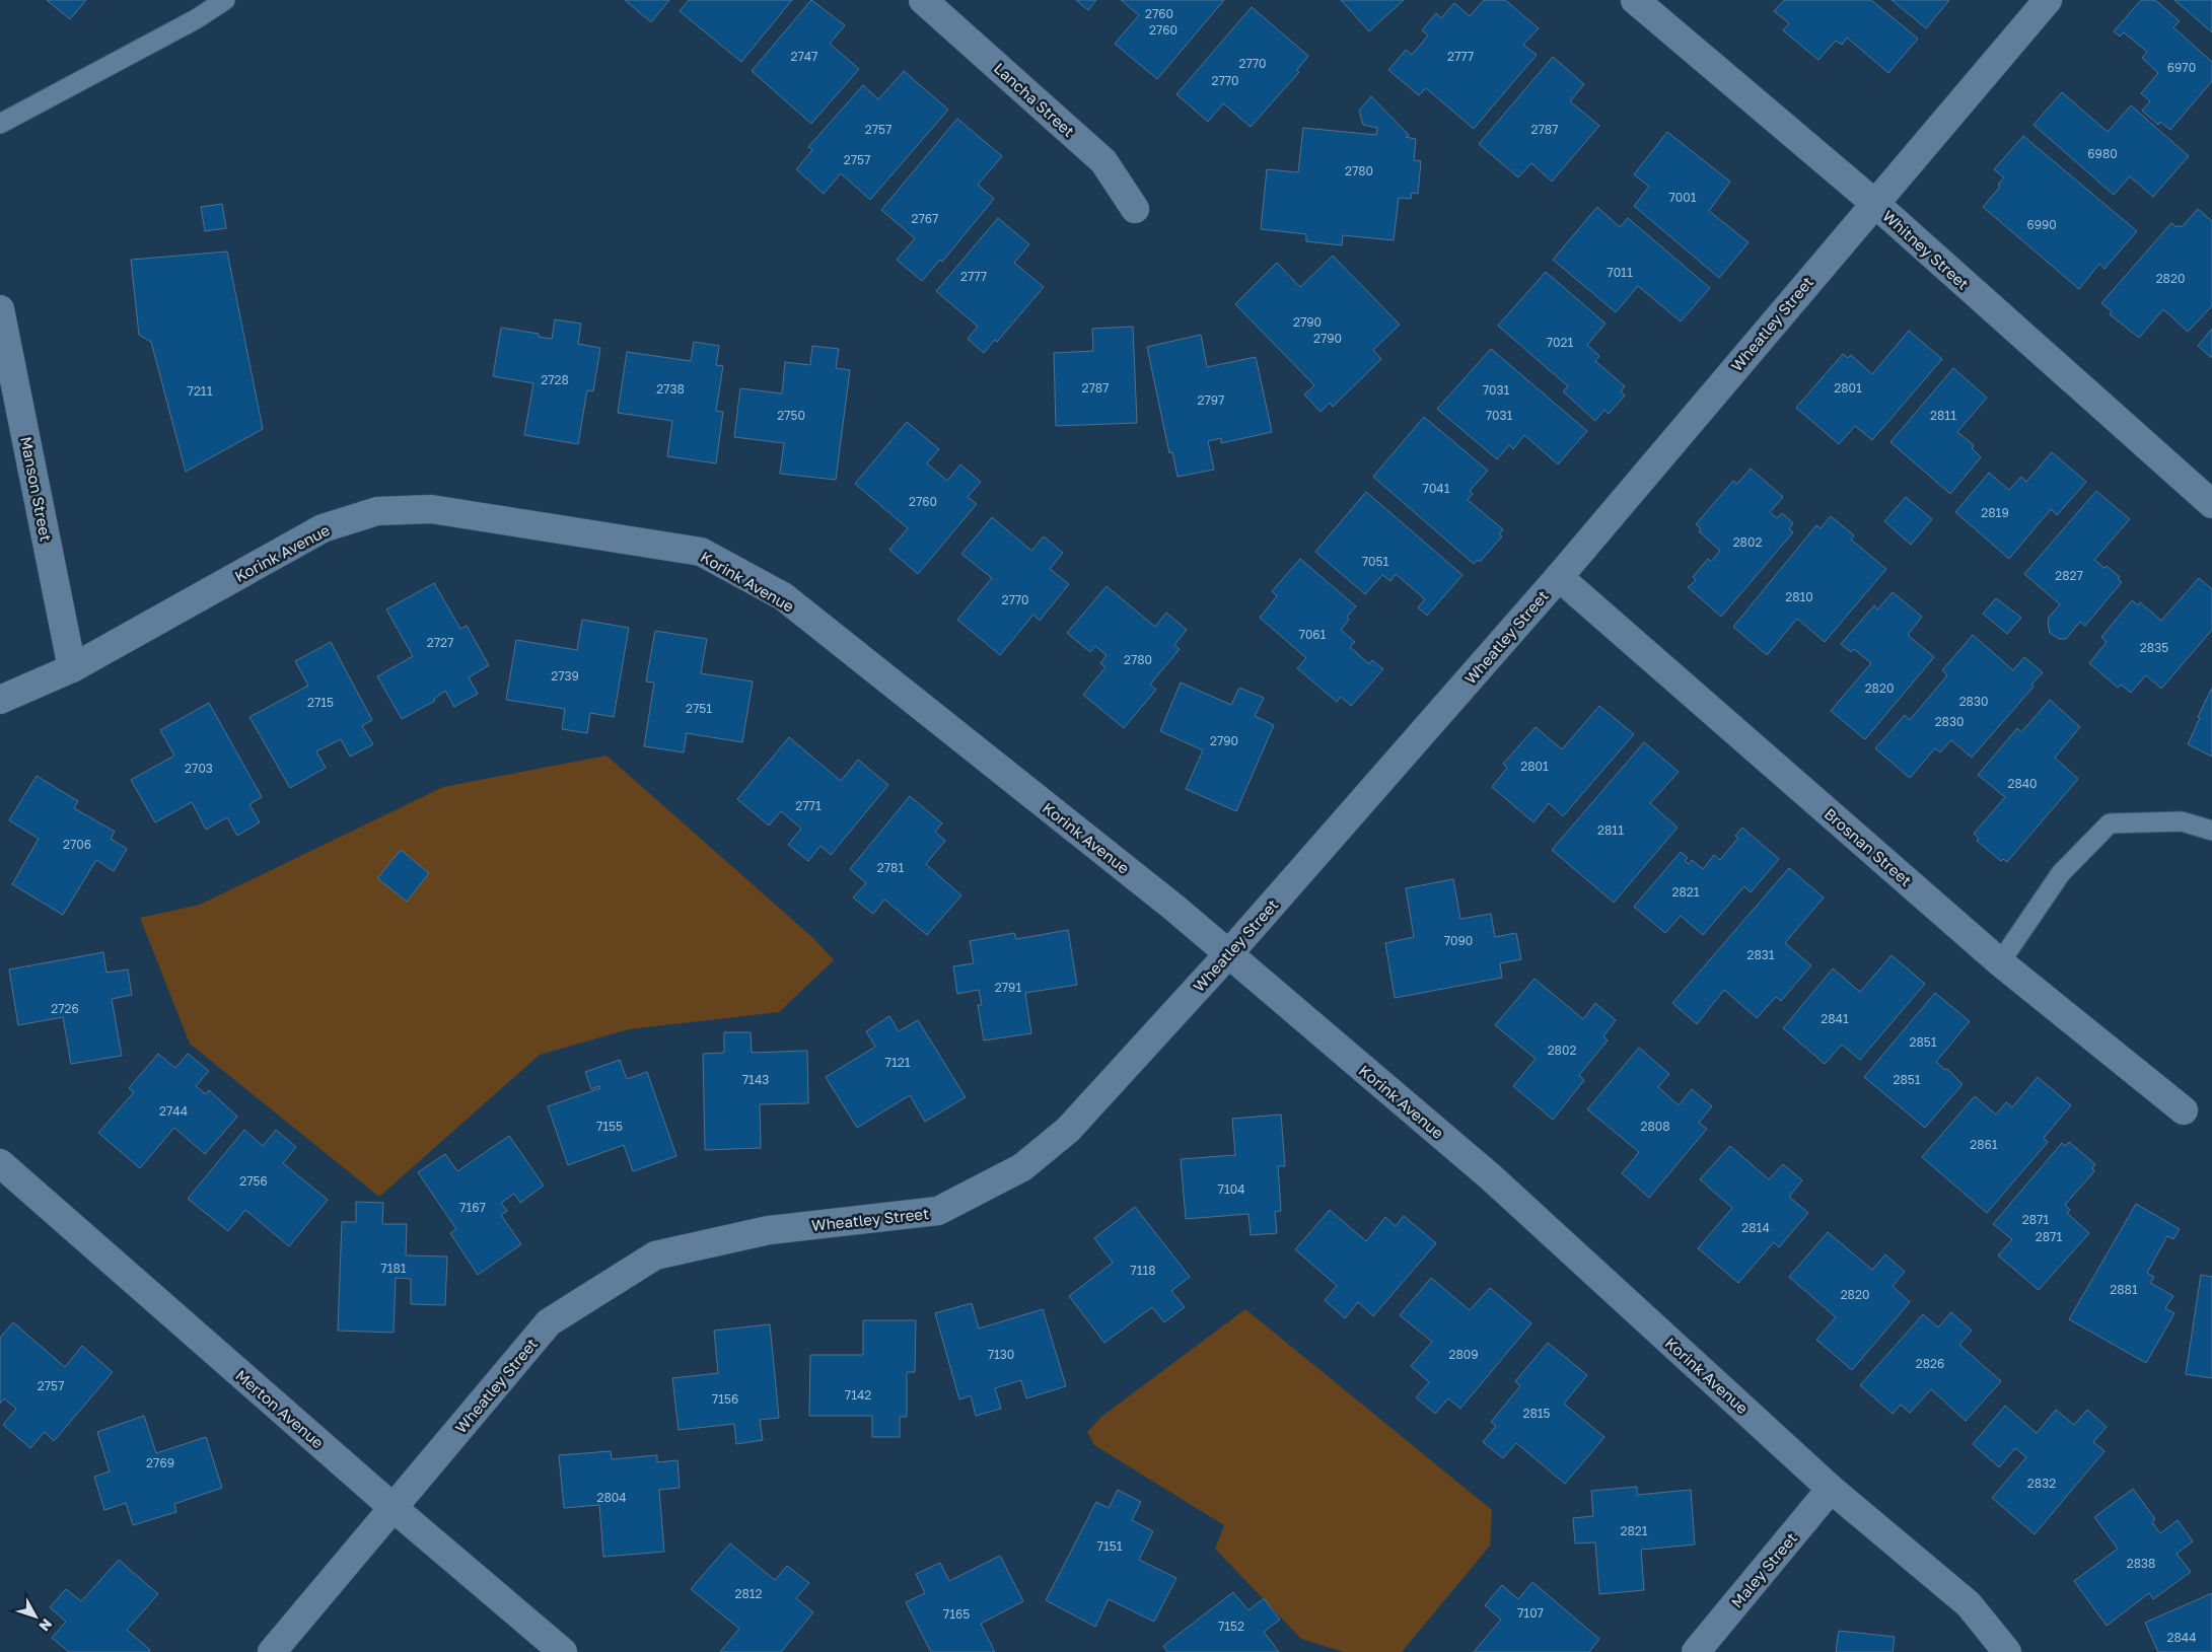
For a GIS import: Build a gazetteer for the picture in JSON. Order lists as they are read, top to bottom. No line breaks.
{"streets":{"street":["Lancha Street","Whitney Street","Wheatley Street","Manson Street","Korink Avenue","Brosnan Street","Merton Avenue","Maley Street"]},"crossings":[["Whitney Street","Wheatley Street"],["Wheatley Street","Korink Avenue"],["Wheatley Street","Brosnan Street"],["Wheatley Street","Merton Avenue"],["Manson Street","Korink Avenue"],["Korink Avenue","Maley Street"]],"house_numbers":["2760","2760","2747","2777","2770","6970","2770","2757","2787","6980","2757","2780","7001","2767","6990","7011","2777","2820","2790","2790","7021","2728","2787","2801","2738","7031","7211","2797","2750","7031","2811","7041","2760","2819","2802","7051","2827","2810","2770","7061","2727","2835","2780","2739","2820","2830","2715","2751","2830","2790","2801","2703","2840","2771","2811","2706","2781","2821","7090","2831","2791","2726","2841","2851","2802","7121","7143","2851","2744","7155","2808","2861","2756","7104","7167","2871","2814","2871","7181","7118","2881","2820","7130","2809","2826","2757","7142","7156","2815","2769","2832","2804","2821","7151","2838","2812","7107","7165","7152","2844"],"north":"bottom right"}
